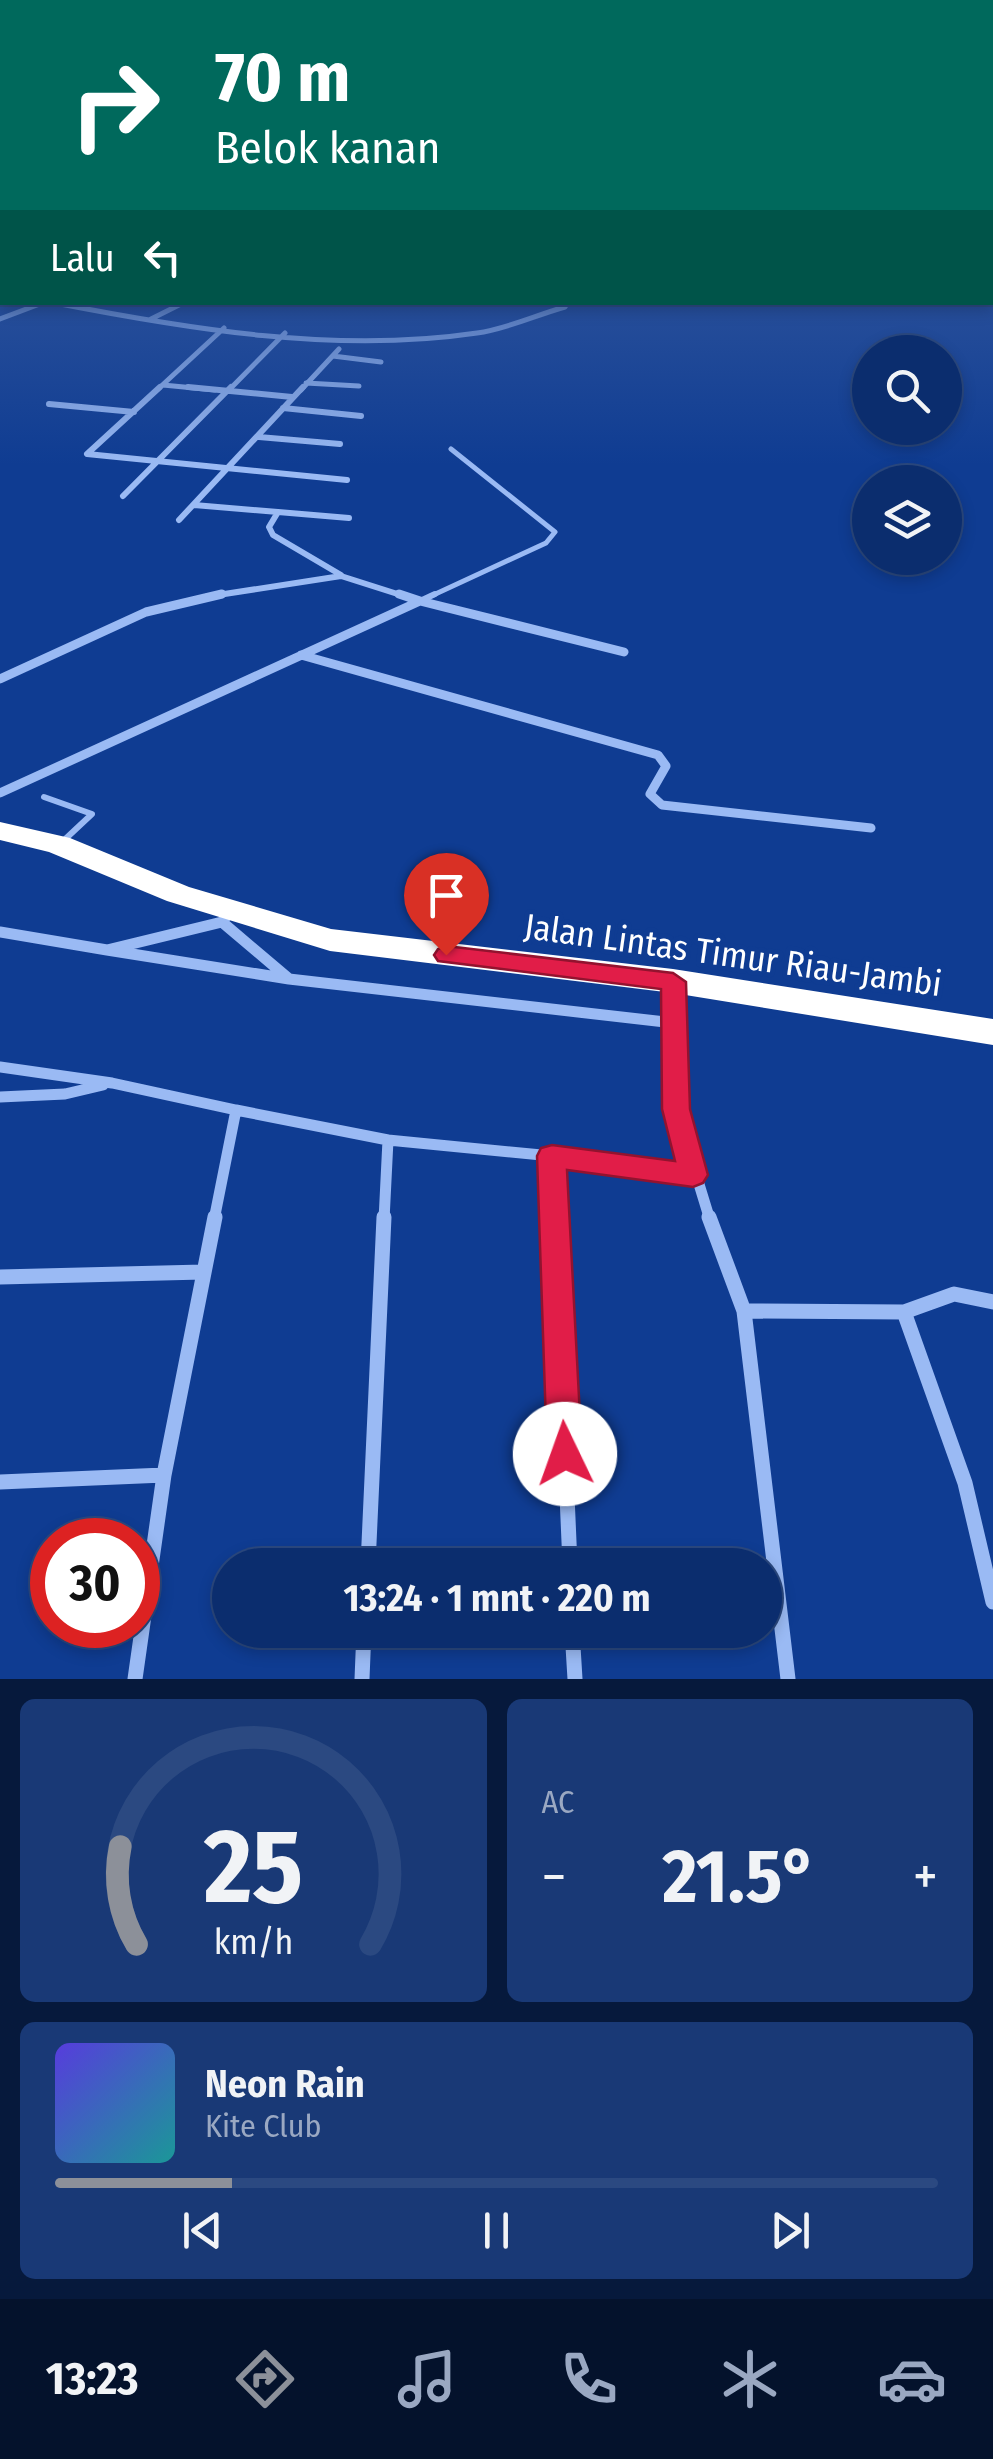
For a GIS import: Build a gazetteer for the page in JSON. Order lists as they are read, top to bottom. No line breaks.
{"streets":{"highway":["Jalan Lintas Timur Riau-Jambi"]},"page":{"turn":["70 m","Belok kanan"],"then":"Lalu","limit":"30","trip":"13:24 · 1 mnt · 220 m","tile":"AC","heat":["−","21.5°","+"],"song":["Neon Rain","Kite Club"],"tabs":"13:23","gauge":["25","km/h"]}}
